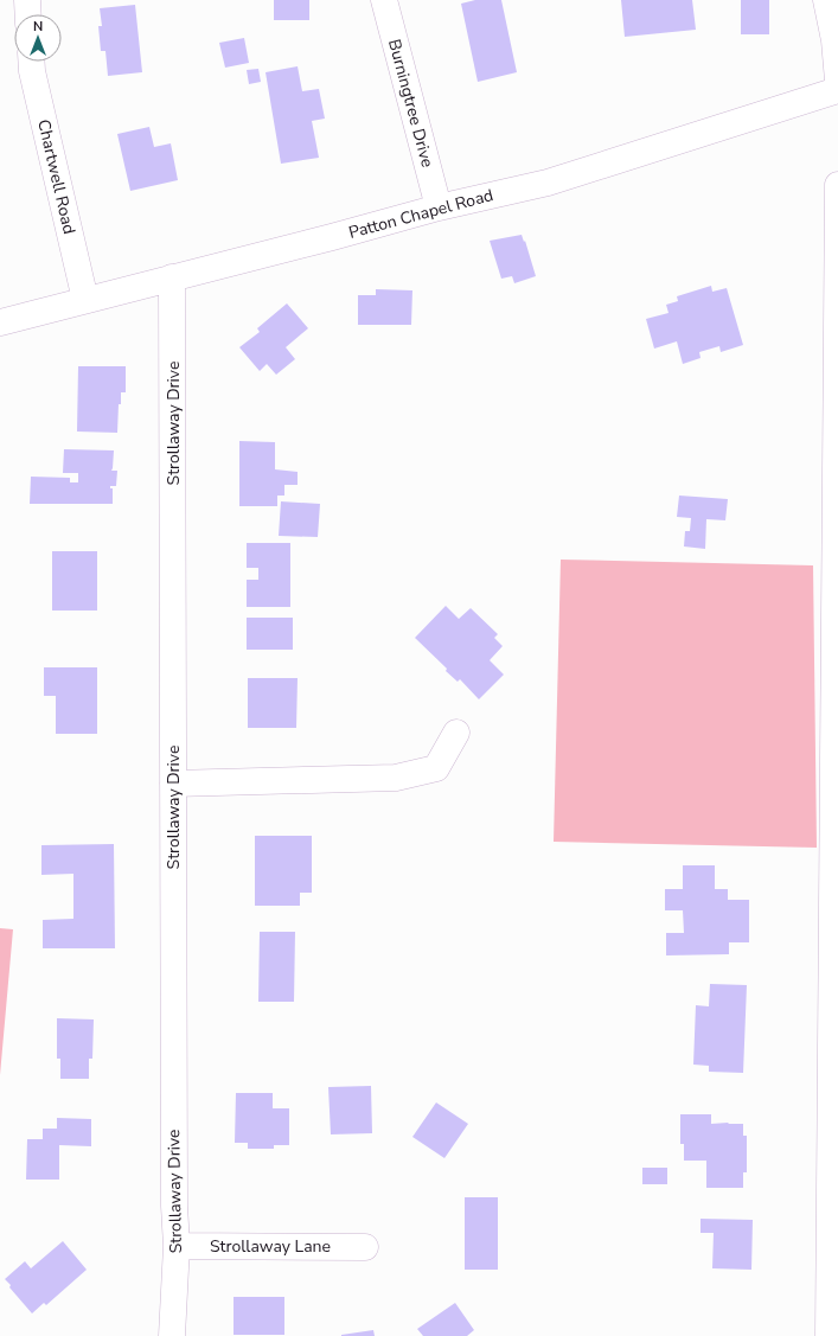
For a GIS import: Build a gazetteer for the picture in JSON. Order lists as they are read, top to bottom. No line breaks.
{"streets":{"street":["Burningtree Drive","Chartwell Road","Patton Chapel Road","Strollaway Drive","Strollaway Lane"]},"crossings":[["Burningtree Drive","Patton Chapel Road"],["Chartwell Road","Patton Chapel Road"],["Patton Chapel Road","Strollaway Drive"],["Strollaway Drive","Strollaway Lane"]],"north":"top"}
